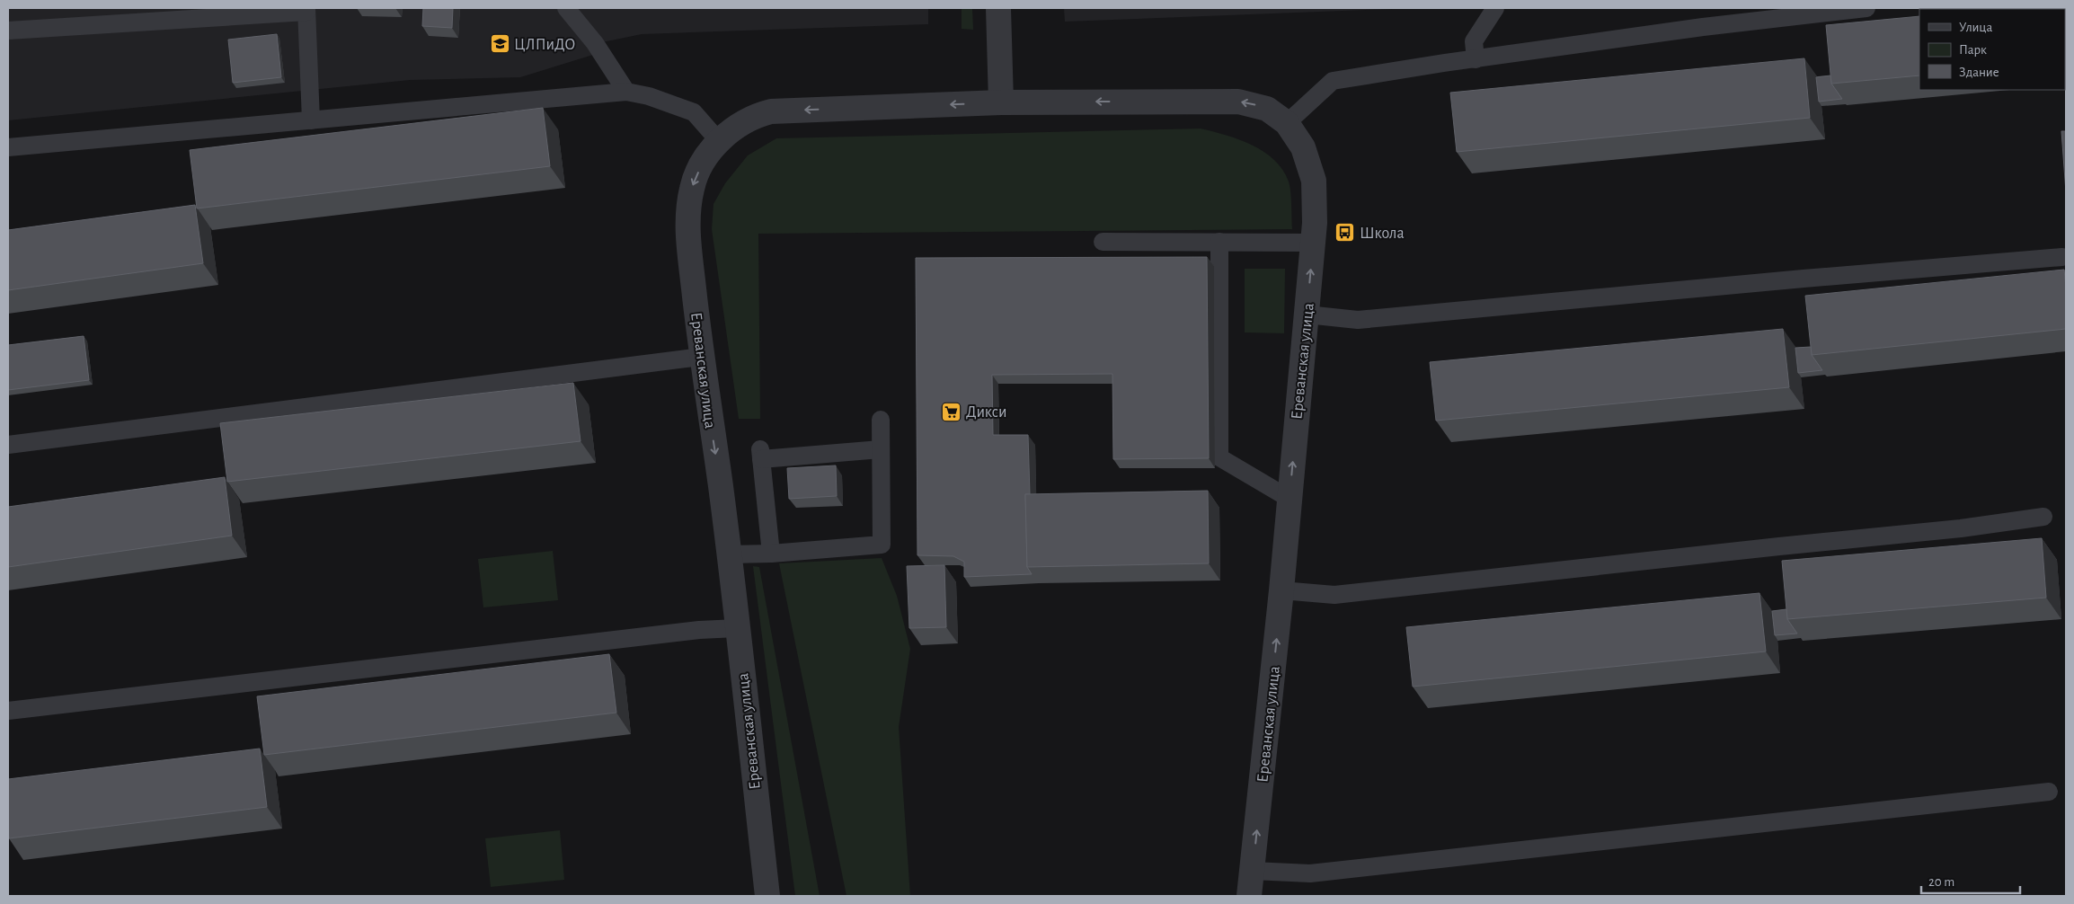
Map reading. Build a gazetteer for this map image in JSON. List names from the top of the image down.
{
  "streets": {
    "street": ["Ереванская улица"]
  },
  "places": {
    "school or university": ["ЦЛПиДО"],
    "bus stop": ["Школа"],
    "supermarket": ["Дикси"]
  },
  "legend": ["Улица", "Парк", "Здание"],
  "scale_bar": "20 m"
}
